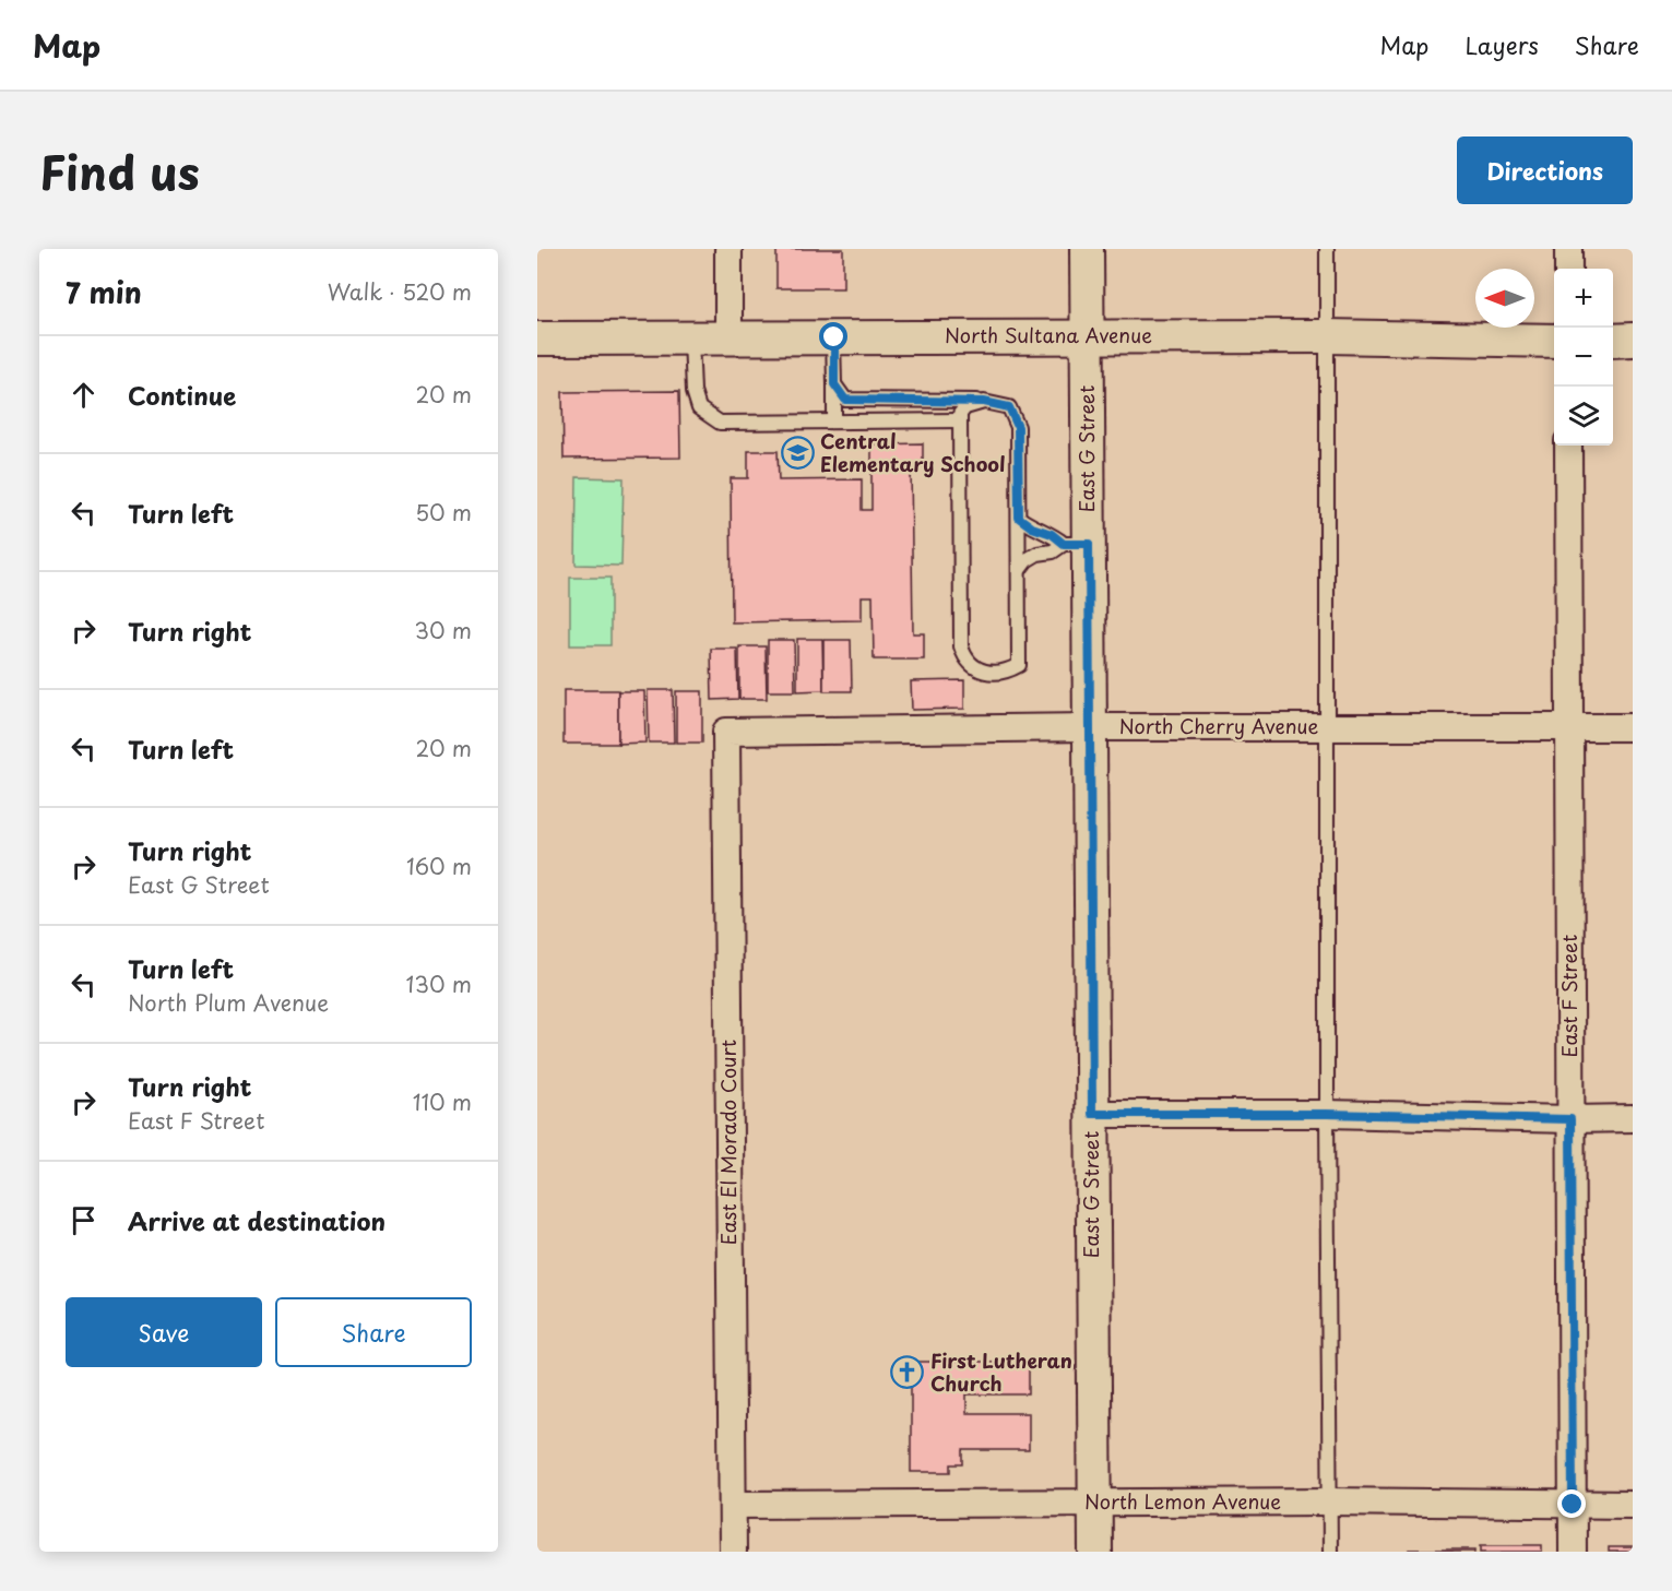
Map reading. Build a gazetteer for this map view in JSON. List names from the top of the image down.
{
  "streets": {
    "street": [
      "North Sultana Avenue",
      "East G Street",
      "North Cherry Avenue",
      "East F Street",
      "East El Morado Court",
      "North Lemon Avenue"
    ]
  },
  "crossings": [
    ["North Sultana Avenue", "East G Street"],
    ["East G Street", "North Cherry Avenue"],
    ["East G Street", "North Lemon Avenue"],
    ["North Cherry Avenue", "East F Street"],
    ["North Cherry Avenue", "East El Morado Court"],
    ["East F Street", "North Lemon Avenue"],
    ["East El Morado Court", "North Lemon Avenue"]
  ],
  "places": {
    "school or university": ["Central Elementary School"],
    "church": ["First Lutheran Church"]
  },
  "north": "left",
  "page": {
    "header": "Map",
    "nav": ["Map", "Layers", "Share"],
    "title": "Find us",
    "buttons": [
      "Directions",
      ["Save", "Share"]
    ],
    "heading": ["7 min", "Walk · 520 m"],
    "map_buttons": ["+", "−"],
    "list": [
      ["Continue", "20 m"],
      ["Turn left", "50 m"],
      ["Turn right", "30 m"],
      ["Turn left", "20 m"],
      ["Turn right", "East G Street", "160 m"],
      ["Turn left", "North Plum Avenue", "130 m"],
      ["Turn right", "East F Street", "110 m"],
      "Arrive at destination"
    ]
  }
}
